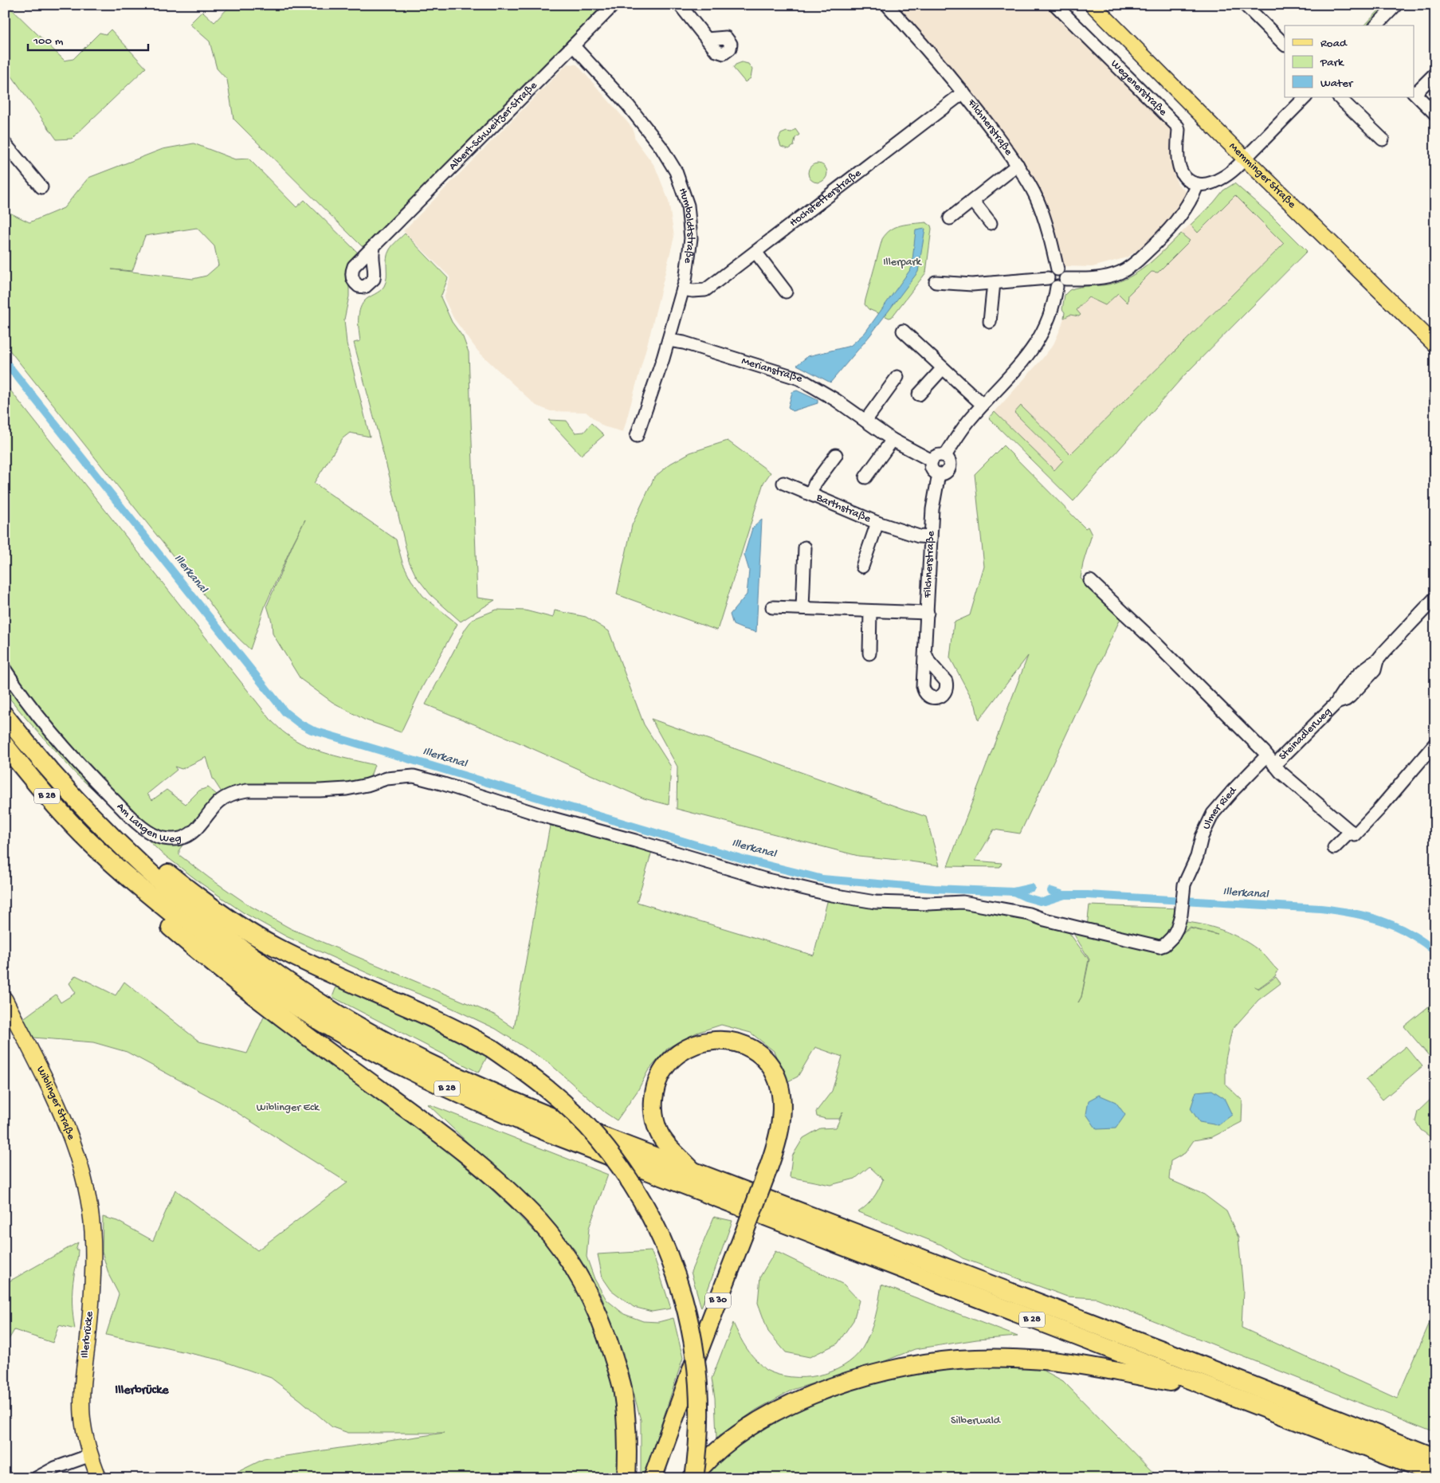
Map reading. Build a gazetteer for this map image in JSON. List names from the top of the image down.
{
  "streets": {
    "highway": ["B 28", "B 30"],
    "main road": ["Memminger Straße", "Wiblinger Straße", "Illerbrücke"],
    "street": [
      "Wegenerstraße",
      "Albert-Schweitzer-Straße",
      "Filchnerstraße",
      "Hochstetterstraße",
      "Humboldtstraße",
      "Merianstraße",
      "Barthstraße",
      "Steinadlerweg",
      "Ulmer Ried",
      "Am Langen Weg"
    ]
  },
  "crossings": [
    ["Albert-Schweitzer-Straße", "Humboldtstraße"],
    ["Filchnerstraße", "Hochstetterstraße"],
    ["Filchnerstraße", "Merianstraße"],
    ["Filchnerstraße", "Barthstraße"],
    ["Hochstetterstraße", "Humboldtstraße"],
    ["Humboldtstraße", "Merianstraße"],
    ["B 28", "B 30"],
    ["Ulmer Ried", "Am Langen Weg"],
    ["Wiblinger Straße", "Illerbrücke"]
  ],
  "districts": ["Illerbrücke"],
  "water": ["Illerkanal"],
  "parks": ["Illerpark", "Wiblinger Eck", "Silberwald"],
  "legend": ["Road", "Park", "Water"],
  "scale_bar": "100 m"
}
